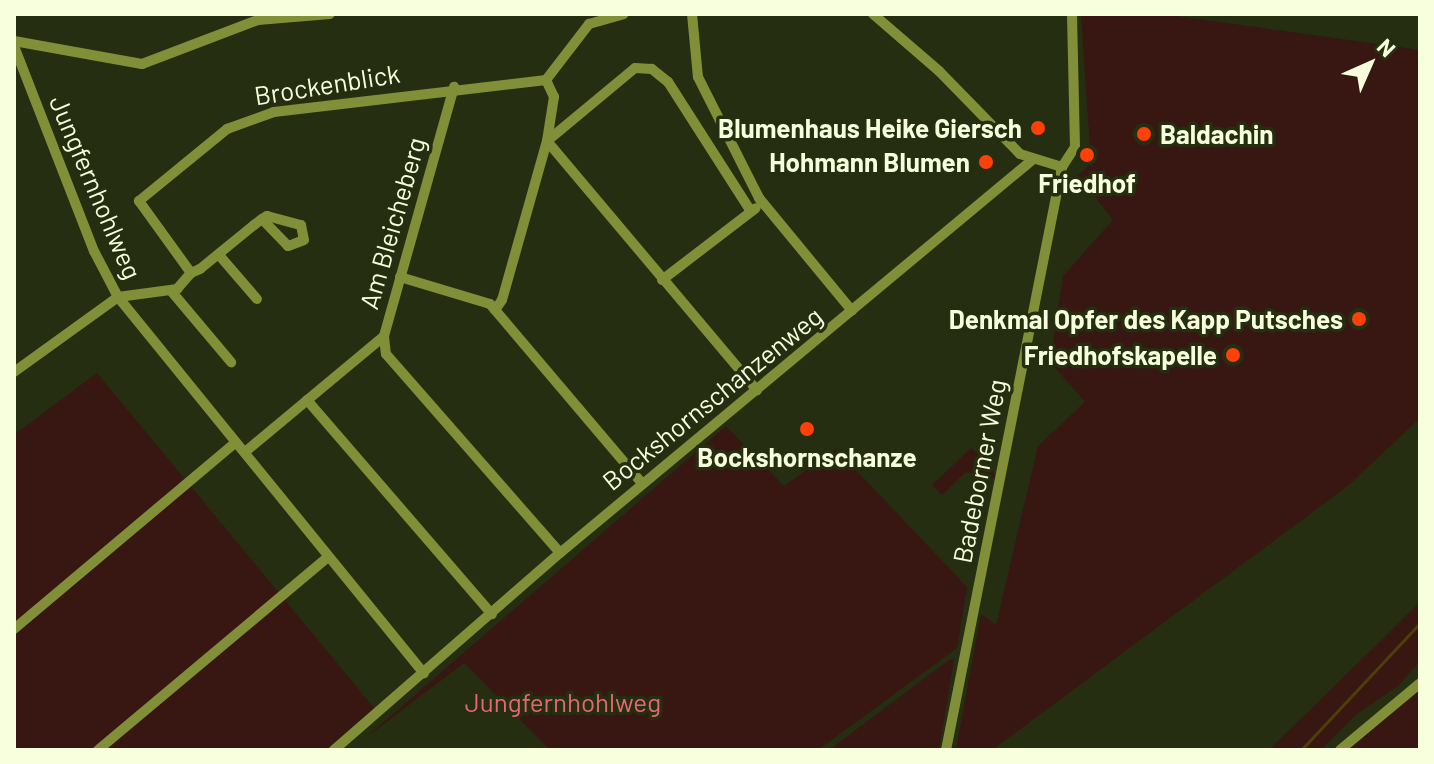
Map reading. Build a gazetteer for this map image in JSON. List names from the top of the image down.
{
  "streets": {
    "street": [
      "Brockenblick",
      "Jungfernhohlweg",
      "Am Bleicheberg",
      "Bockshornschanzenweg",
      "Badeborner Weg"
    ]
  },
  "crossings": [
    ["Brockenblick", "Am Bleicheberg"],
    ["Jungfernhohlweg", "Am Bleicheberg"],
    ["Jungfernhohlweg", "Bockshornschanzenweg"]
  ],
  "parks": ["Jungfernhohlweg"],
  "places": [
    "Blumenhaus Heike Giersch",
    "Baldachin",
    "Friedhof",
    "Hohmann Blumen",
    "Denkmal Opfer des Kapp Putsches",
    "Friedhofskapelle",
    "Bockshornschanze"
  ],
  "north": "top right"
}
